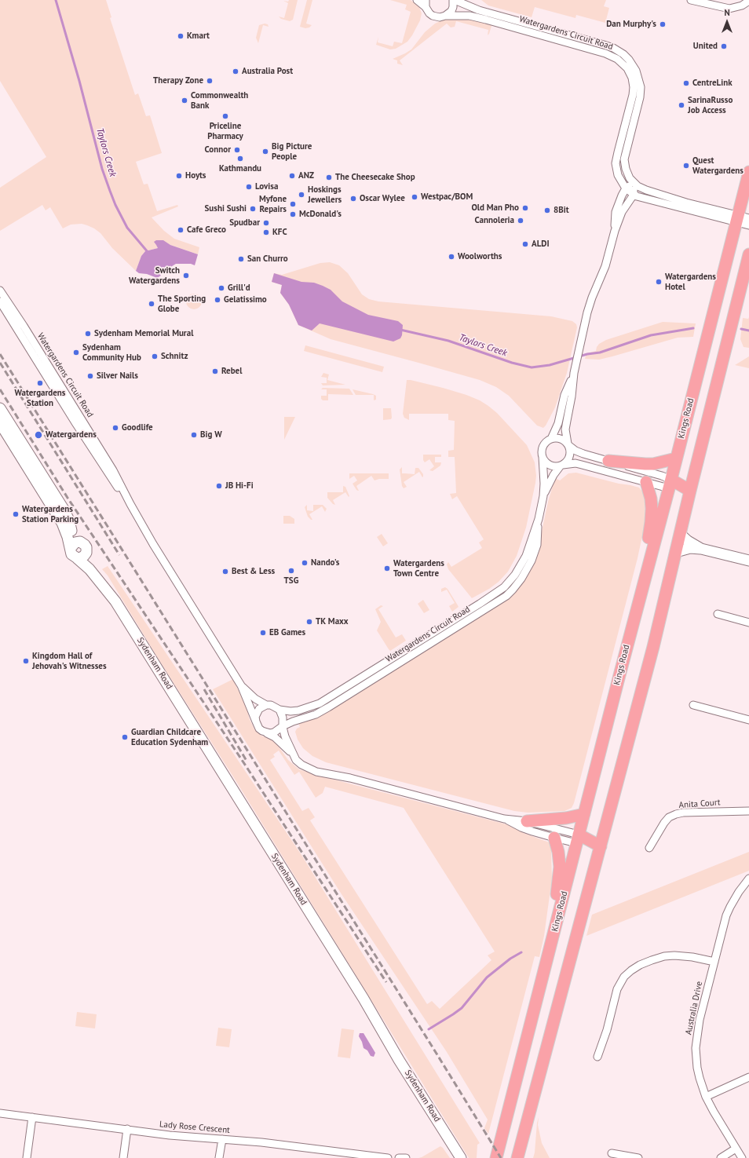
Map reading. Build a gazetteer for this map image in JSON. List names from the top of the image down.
{
  "streets": {
    "main road": ["Kings Road"],
    "street": [
      "Watergardens Circuit Road",
      "Sydenham Road",
      "Anita Court",
      "Australia Drive",
      "Lady Rose Crescent"
    ]
  },
  "water": ["Taylors Creek"],
  "places": [
    "Dan Murphy's",
    "Kmart",
    "United",
    "Australia Post",
    "Therapy Zone",
    "CentreLink",
    "Commonwealth Bank",
    "SarinaRusso Job Access",
    "Priceline Pharmacy",
    "Connor",
    "Big Picture People",
    "Kathmandu",
    "Quest Watergardens",
    "Hoyts",
    "ANZ",
    "The Cheesecake Shop",
    "Lovisa",
    "Hoskings Jewellers",
    "Westpac/BOM",
    "Oscar Wylee",
    "Myfone Repairs",
    "Old Man Pho",
    "Sushi Sushi",
    "8Bit",
    "McDonald's",
    "Cannoleria",
    "Spudbar",
    "Cafe Greco",
    "KFC",
    "ALDI",
    "Woolworths",
    "San Churro",
    "Switch Watergardens",
    "Watergardens Hotel",
    "Grill'd",
    "Gelatissimo",
    "The Sporting Globe",
    "Sydenham Memorial Mural",
    "Sydenham Community Hub",
    "Schnitz",
    "Rebel",
    "Silver Nails",
    "Watergardens Station",
    "Goodlife",
    "Watergardens",
    "Big W",
    "JB Hi-Fi",
    "Watergardens Station Parking",
    "Nando's",
    "Watergardens Town Centre",
    "TSG",
    "Best & Less",
    "TK Maxx",
    "EB Games",
    "Kingdom Hall of Jehovah's Witnesses",
    "Guardian Childcare Education Sydenham"
  ],
  "north": "top"
}
